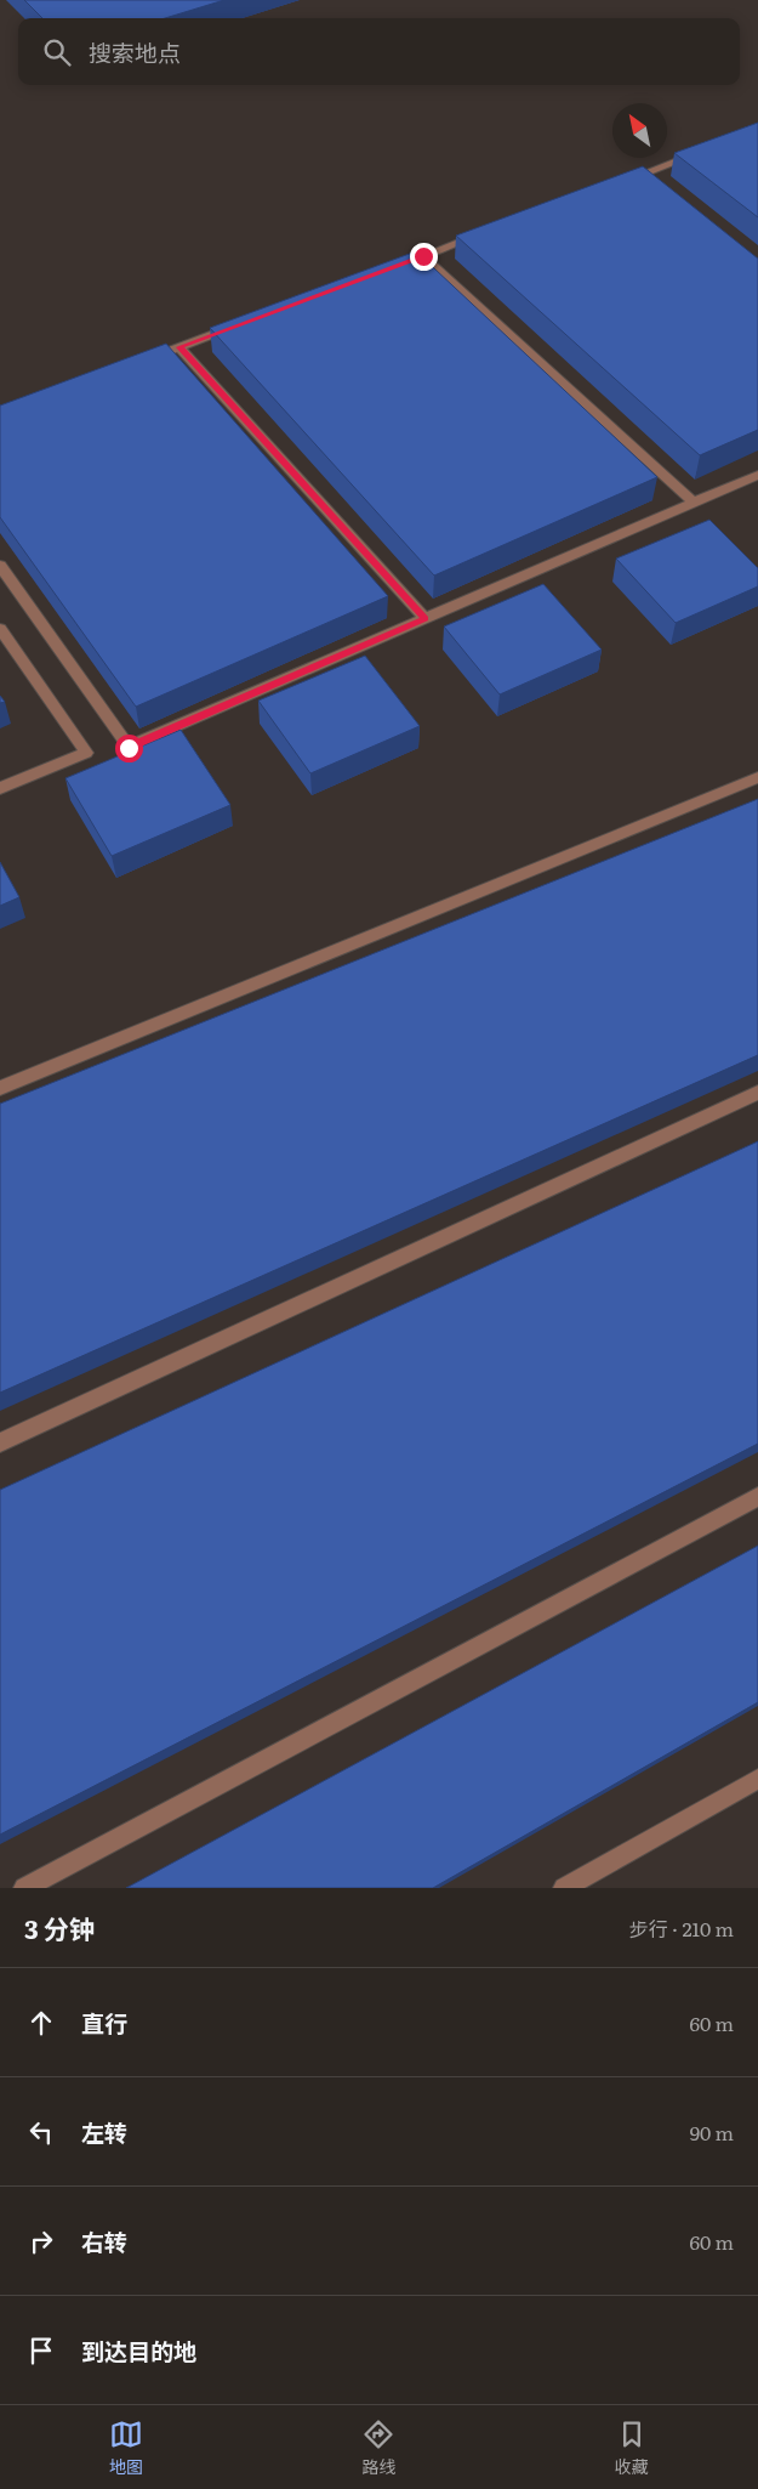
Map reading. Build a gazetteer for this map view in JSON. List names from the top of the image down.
{
  "north": "top left",
  "page": {
    "search": "搜索地点",
    "heading": ["3 分钟", "步行 · 210 m"],
    "list": [
      ["直行", "60 m"],
      ["左转", "90 m"],
      ["右转", "60 m"],
      "到达目的地"
    ],
    "nav": ["地图", "路线", "收藏"]
  }
}
